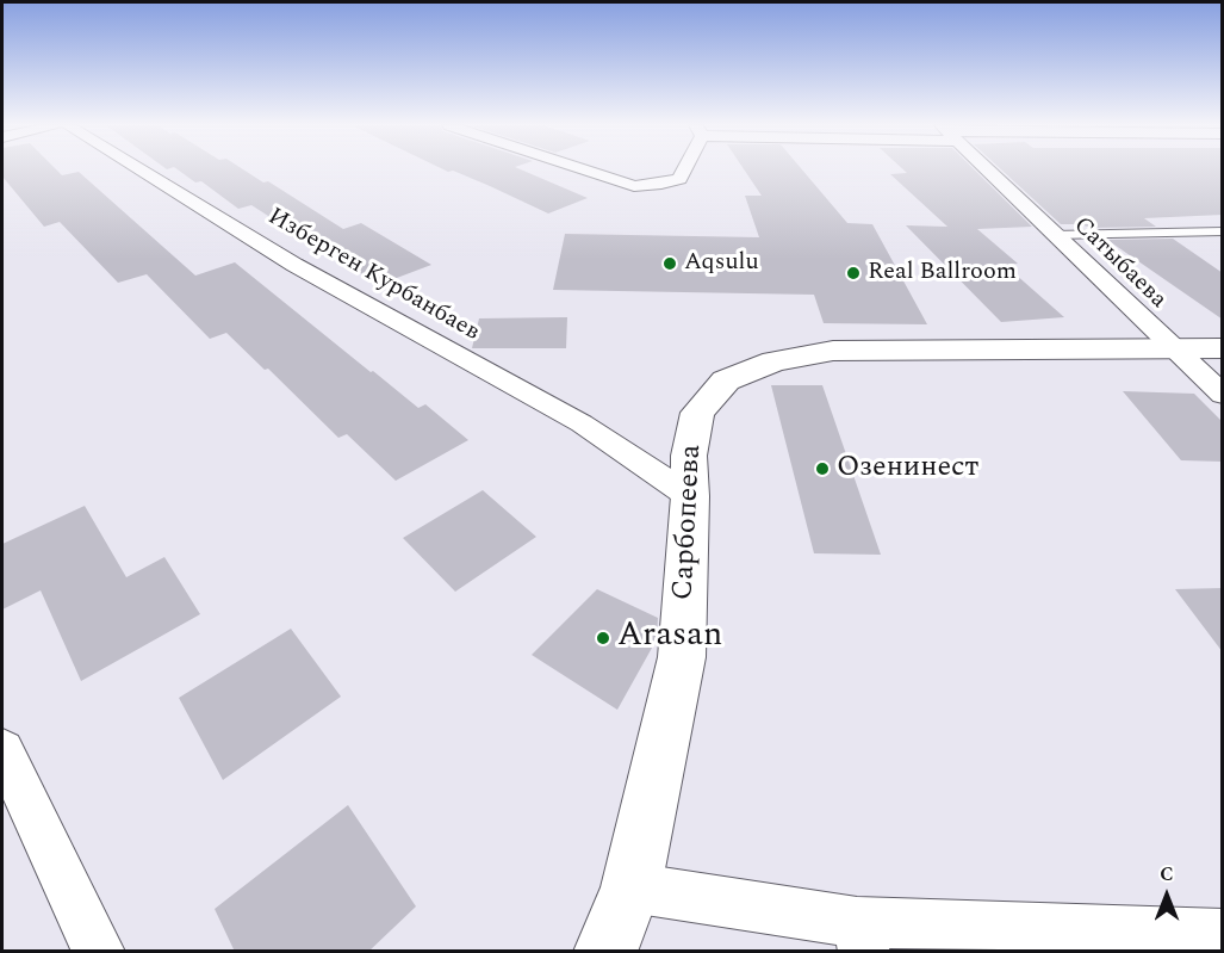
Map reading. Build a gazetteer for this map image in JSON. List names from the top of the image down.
{
  "streets": {
    "street": ["Сатыбаева", "Изберген Курбанбаев", "Сарбопеева"]
  },
  "crossings": [
    ["Сатыбаева", "Сарбопеева"],
    ["Изберген Курбанбаев", "Сарбопеева"]
  ],
  "places": [
    "Aqsulu",
    "Real Ballroom",
    "Озенинест",
    "Arasan"
  ],
  "north": "top"
}
